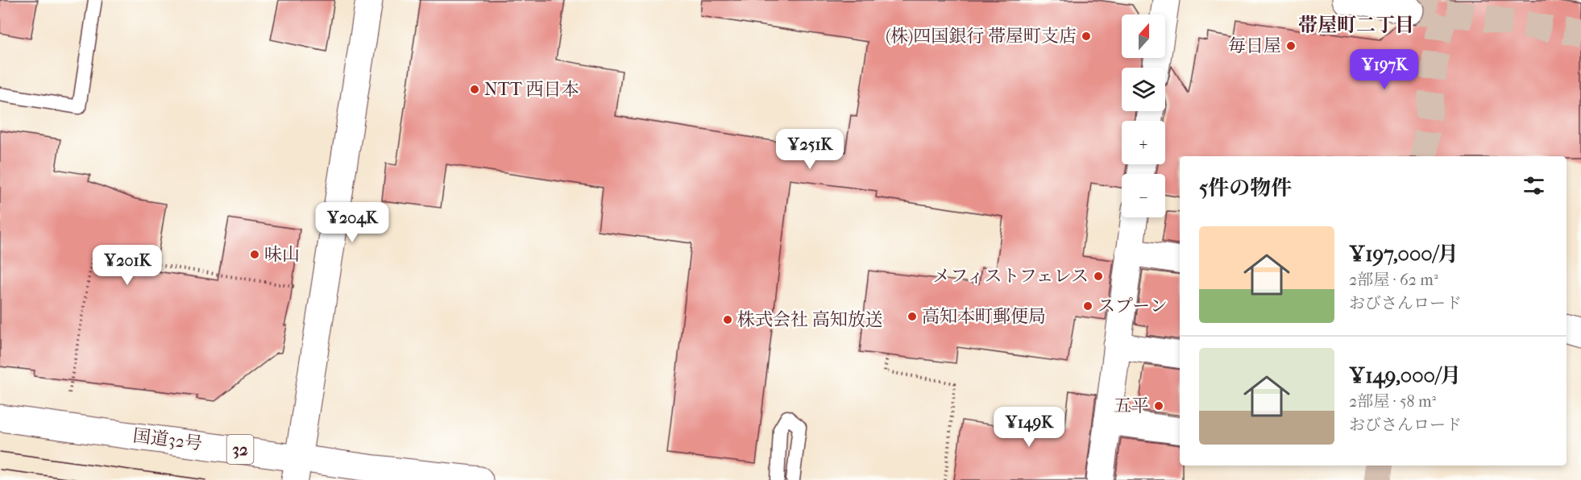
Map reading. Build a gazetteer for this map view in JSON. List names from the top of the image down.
{
  "streets": {
    "main road": ["国道32号", "32"]
  },
  "districts": ["帯屋町二丁目"],
  "places": [
    "(株)四国銀行 帯屋町支店",
    "毎日屋",
    "NTT 西日本",
    "味山",
    "メフィストフェレス",
    "スプーン",
    "高知本町郵便局",
    "株式会社 高知放送",
    "五平"
  ],
  "north": "top",
  "page": {
    "map_buttons": ["+", "−"],
    "price": [
      "¥197K",
      "¥251K",
      "¥204K",
      "¥201K",
      "¥149K"
    ],
    "heading": "5件の物件",
    "list": [
      {
        "name": "¥197,000/月",
        "note": "2部屋 · 62 m² · おびさんロード"
      },
      {
        "name": "¥149,000/月",
        "note": "2部屋 · 58 m² · おびさんロード"
      }
    ]
  }
}
